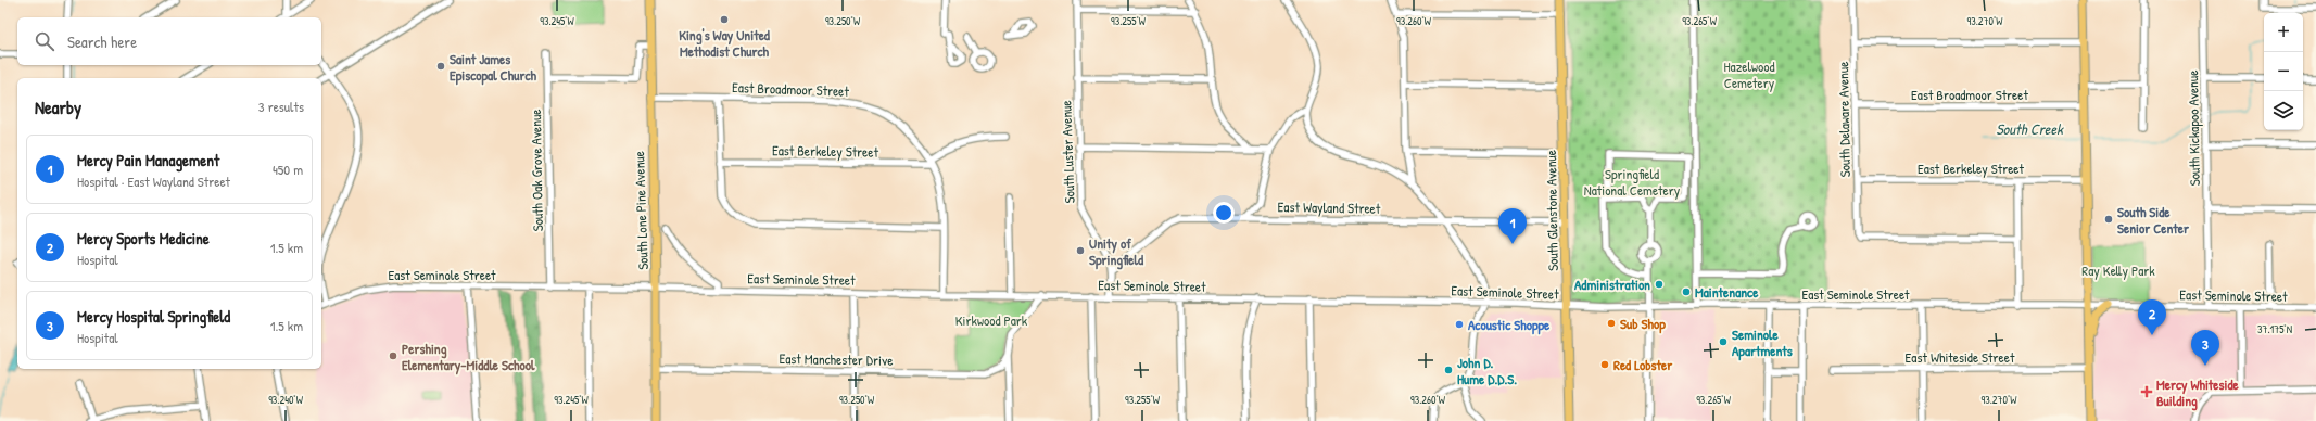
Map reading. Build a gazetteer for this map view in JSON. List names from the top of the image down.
{
  "streets": {
    "main road": ["South Lone Pine Avenue", "South Glenstone Avenue"],
    "street": [
      "East Broadmoor Street",
      "South Delaware Avenue",
      "South Kickapoo Avenue",
      "East Berkeley Street",
      "South Luster Avenue",
      "South Oak Grove Avenue",
      "East Wayland Street",
      "East Seminole Street",
      "East Whiteside Street",
      "East Manchester Drive"
    ]
  },
  "crossings": [
    ["East Broadmoor Street", "South Delaware Avenue"],
    ["East Broadmoor Street", "East Berkeley Street"],
    ["East Broadmoor Street", "South Lone Pine Avenue"],
    ["East Broadmoor Street", "East Seminole Street"],
    ["South Delaware Avenue", "East Berkeley Street"],
    ["South Kickapoo Avenue", "East Seminole Street"],
    ["South Luster Avenue", "East Wayland Street"],
    ["South Luster Avenue", "East Seminole Street"],
    ["South Oak Grove Avenue", "East Seminole Street"],
    ["East Wayland Street", "South Glenstone Avenue"],
    ["South Lone Pine Avenue", "East Seminole Street"],
    ["South Lone Pine Avenue", "East Manchester Drive"],
    ["South Glenstone Avenue", "East Seminole Street"]
  ],
  "water": ["South Creek"],
  "parks": [
    "Hazelwood Cemetery",
    "Springfield National Cemetery",
    "Ray Kelly Park",
    "Kirkwood Park"
  ],
  "places": {
    "other": [
      "King's Way United Methodist Church",
      "Saint James Episcopal Church",
      "South Side Senior Center",
      "Unity of Springfield",
      "Administration",
      "Maintenance",
      "Sub Shop",
      "Acoustic Shoppe",
      "Seminole Apartments",
      "Pershing Elementary-Middle School",
      "Red Lobster",
      "John D. Hume D.D.S."
    ],
    "health": ["Mercy Whiteside Building"]
  },
  "page": {
    "map_buttons": ["+", "−"],
    "search": "Search here",
    "heading": ["Nearby", "3 results"],
    "list": [
      {
        "mark": "1",
        "name": "Mercy Pain Management",
        "note": "Hospital · East Wayland Street",
        "value": "450 m"
      },
      {
        "mark": "2",
        "name": "Mercy Sports Medicine",
        "note": "Hospital",
        "value": "1.5 km"
      },
      {
        "mark": "3",
        "name": "Mercy Hospital Springfield",
        "note": "Hospital",
        "value": "1.5 km"
      }
    ],
    "pins": ["1", "2", "3"]
  },
  "coordinates": [
    "93.245°W",
    "93.250°W",
    "93.255°W",
    "93.260°W",
    "93.265°W",
    "93.270°W",
    "37.175°N",
    "93.240°W"
  ]
}
